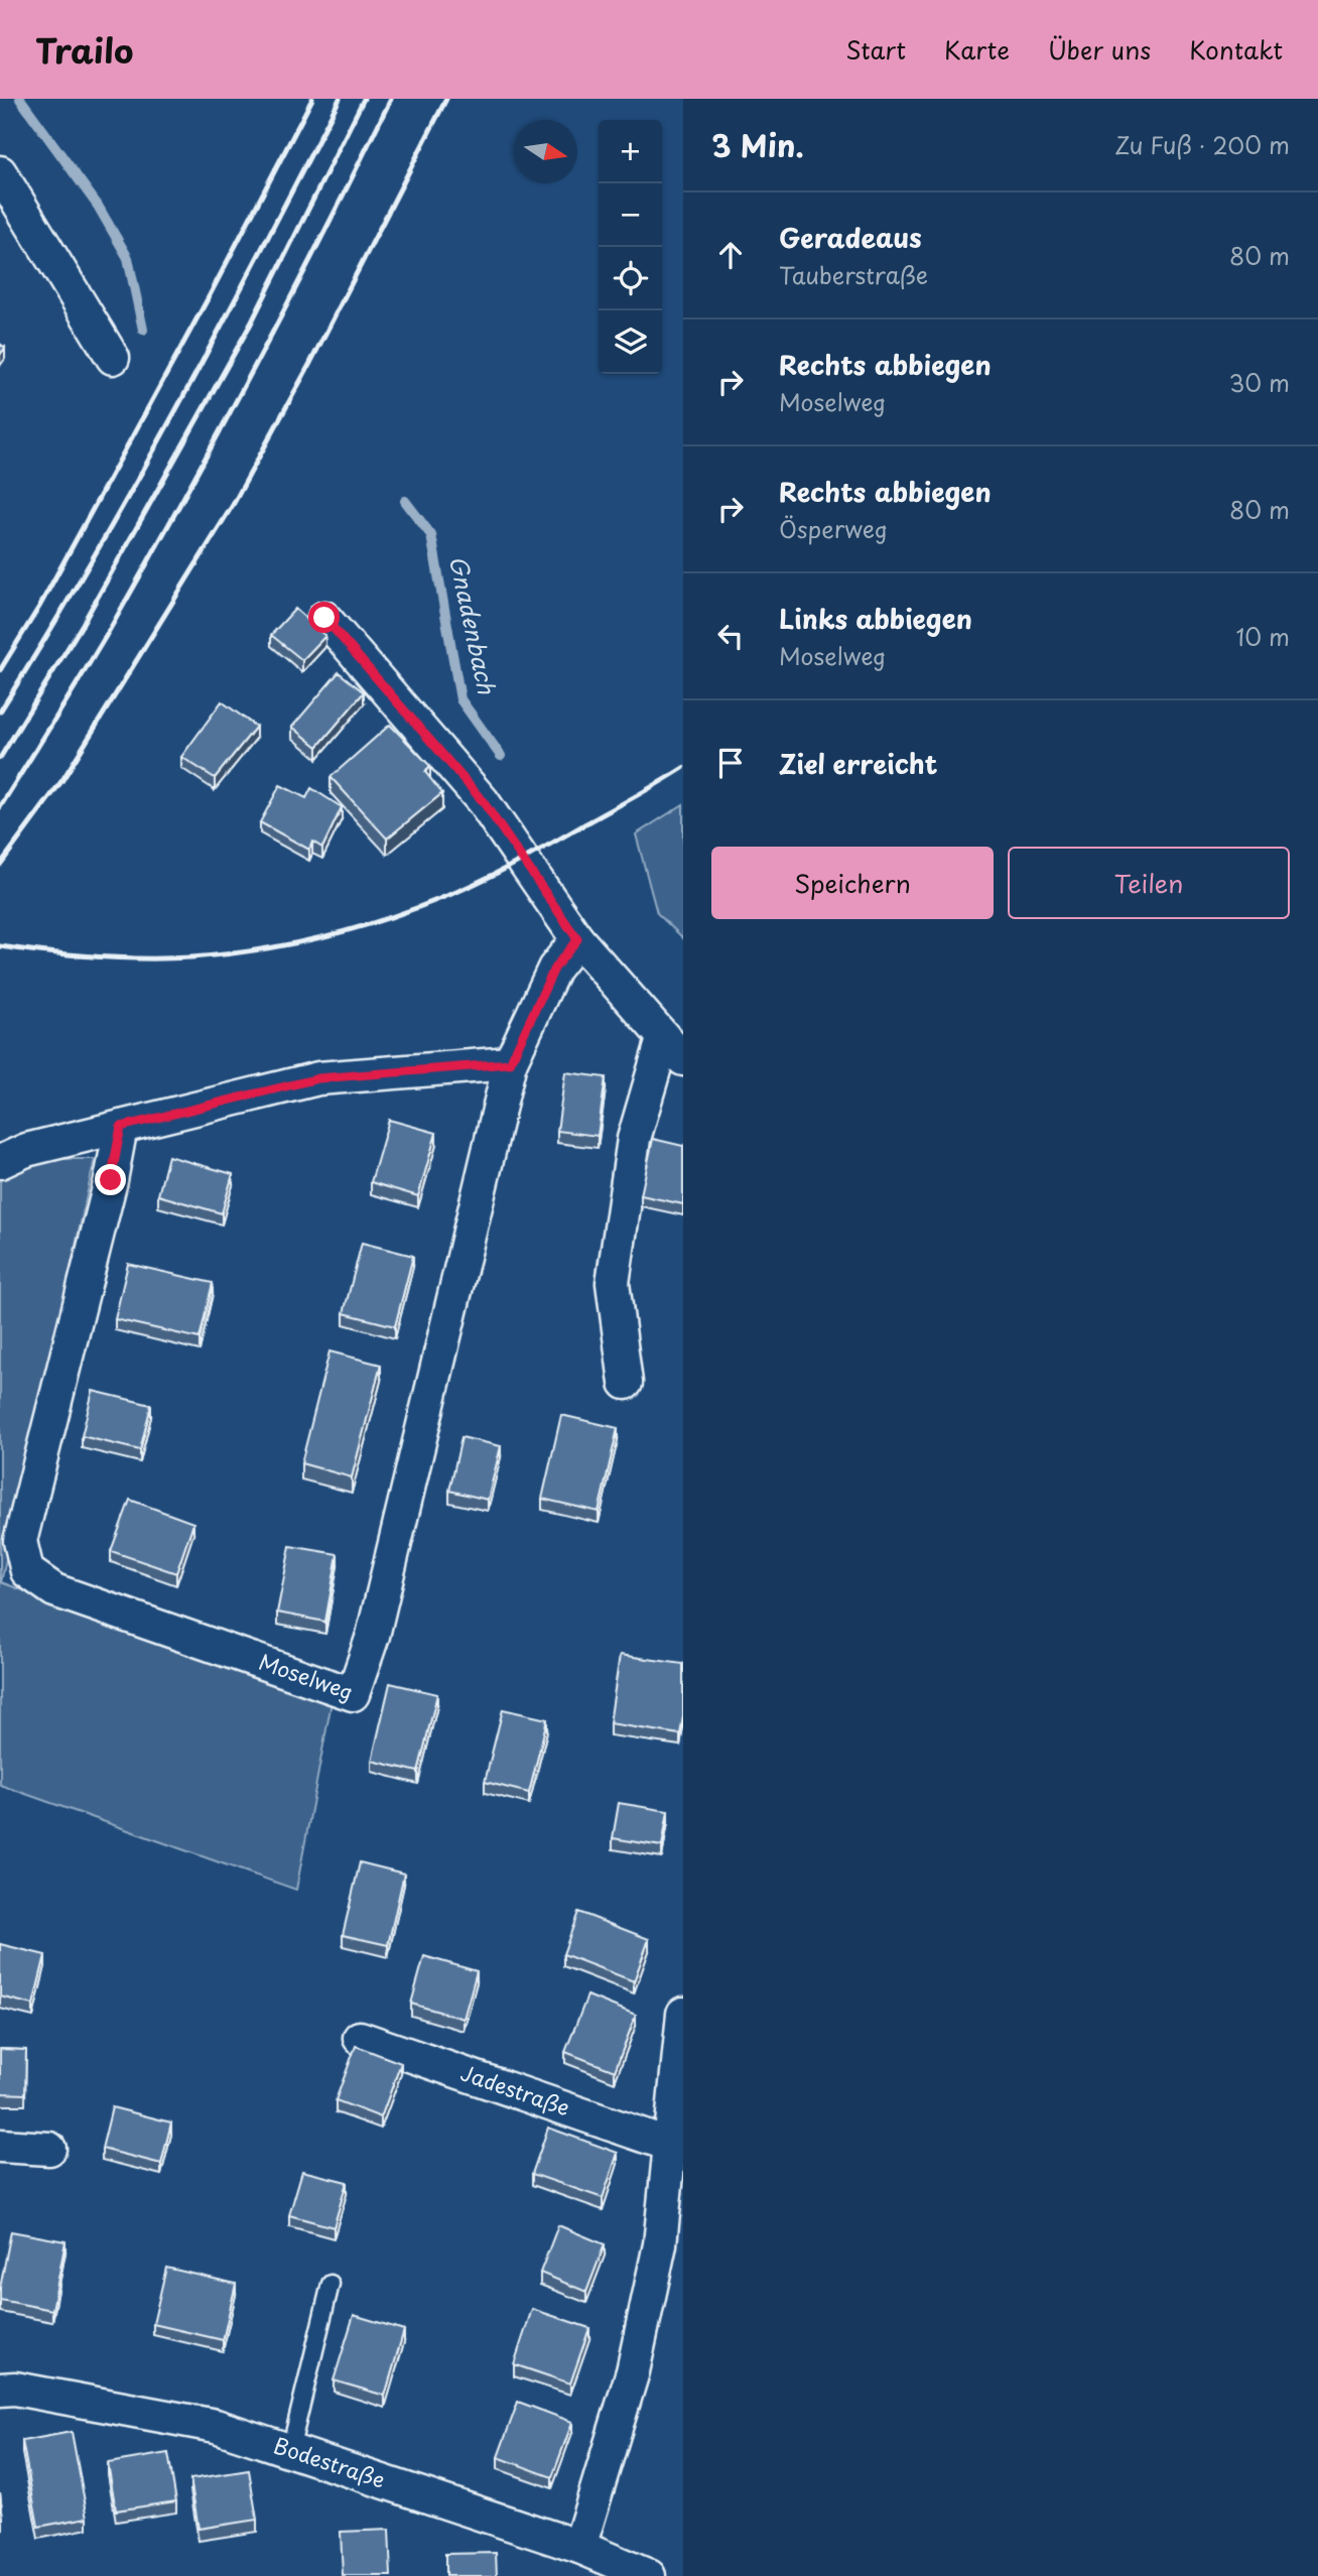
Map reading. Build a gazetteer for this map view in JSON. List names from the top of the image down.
{
  "streets": {
    "street": ["Moselweg", "Jadestraße", "Bodestraße"]
  },
  "water": ["Gnadenbach"],
  "north": "right",
  "page": {
    "header": "Trailo",
    "nav": [
      "Start",
      "Karte",
      "Über uns",
      "Kontakt"
    ],
    "heading": ["3 Min.", "Zu Fuß · 200 m"],
    "map_buttons": ["+", "−"],
    "list": [
      ["Geradeaus", "Tauberstraße", "80 m"],
      ["Rechts abbiegen", "Moselweg", "30 m"],
      ["Rechts abbiegen", "Ösperweg", "80 m"],
      ["Links abbiegen", "Moselweg", "10 m"],
      "Ziel erreicht"
    ],
    "buttons": ["Speichern", "Teilen"]
  }
}
